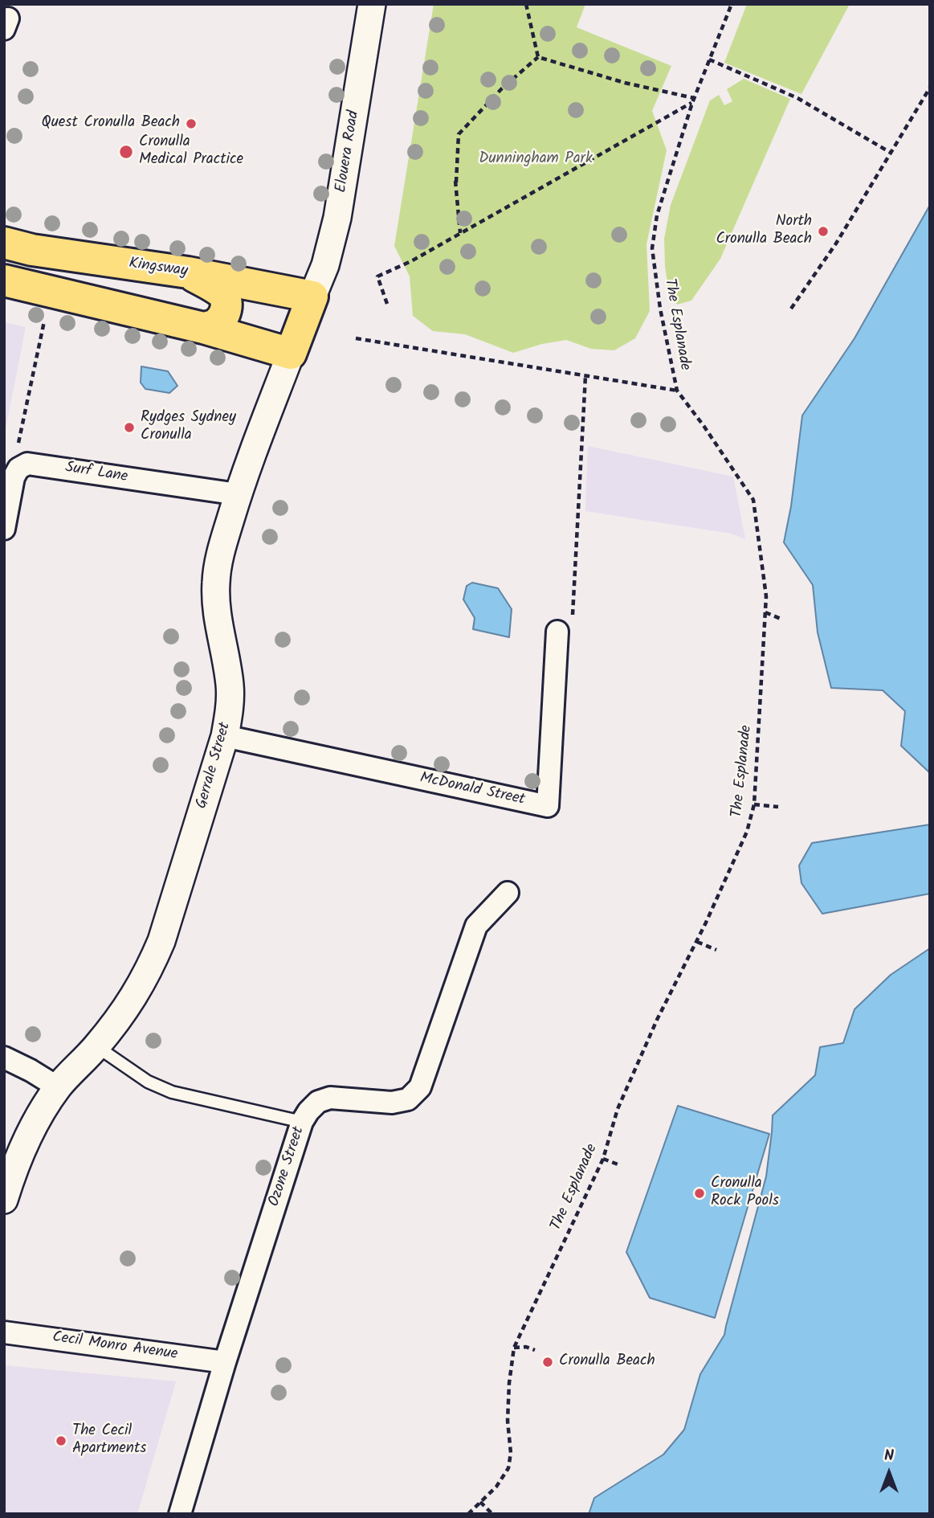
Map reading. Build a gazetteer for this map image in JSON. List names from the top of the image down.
{
  "streets": {
    "main road": ["Kingsway", "Gerrale Street"],
    "street": [
      "Elouera Road",
      "Surf Lane",
      "McDonald Street",
      "Ozone Street",
      "Cecil Monro Avenue"
    ],
    "path": ["The Esplanade"]
  },
  "crossings": [
    ["Elouera Road", "Kingsway"],
    ["Elouera Road", "Gerrale Street"],
    ["Kingsway", "Gerrale Street"],
    ["Surf Lane", "Gerrale Street"],
    ["Gerrale Street", "McDonald Street"],
    ["Ozone Street", "Cecil Monro Avenue"]
  ],
  "parks": ["Dunningham Park"],
  "places": [
    "Quest Cronulla Beach",
    "Cronulla Medical Practice",
    "North Cronulla Beach",
    "Rydges Sydney Cronulla",
    "Cronulla Rock Pools",
    "Cronulla Beach",
    "The Cecil Apartments"
  ],
  "north": "top"
}
